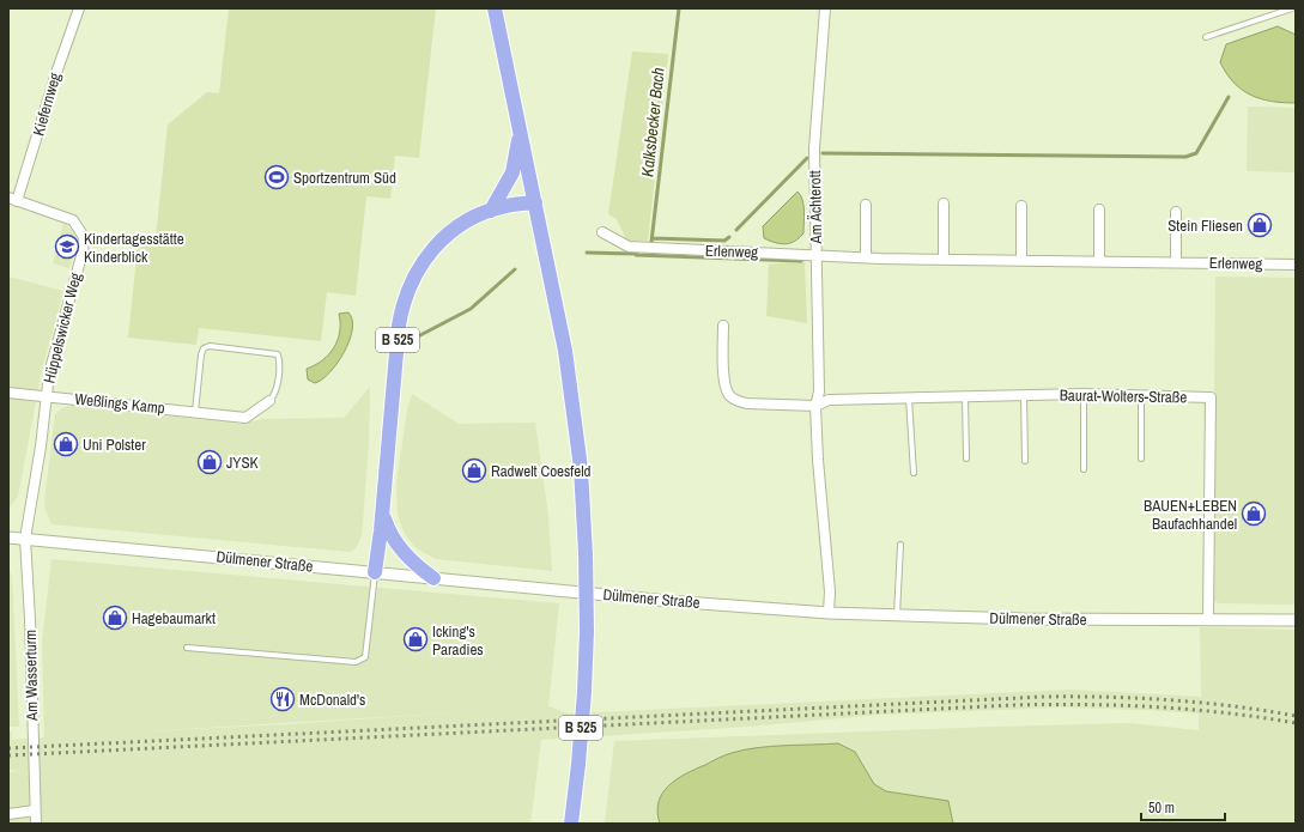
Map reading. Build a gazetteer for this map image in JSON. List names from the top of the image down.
{
  "streets": {
    "main road": ["B 525"],
    "street": [
      "Kiefernweg",
      "Am Ächterott",
      "Erlenweg",
      "Hüppelswicker Weg",
      "Baurat-Wolters-Straße",
      "Weßlings Kamp",
      "Dülmener Straße",
      "Am Wasserturm"
    ]
  },
  "crossings": [
    ["Kiefernweg", "Hüppelswicker Weg"],
    ["Am Ächterott", "Erlenweg"],
    ["Am Ächterott", "Baurat-Wolters-Straße"],
    ["Am Ächterott", "Dülmener Straße"],
    ["Hüppelswicker Weg", "Weßlings Kamp"],
    ["B 525", "Dülmener Straße"],
    ["Baurat-Wolters-Straße", "Dülmener Straße"],
    ["Dülmener Straße", "Am Wasserturm"]
  ],
  "water": ["Kalksbecker Bach"],
  "places": {
    "sports": ["Sportzentrum Süd"],
    "shop": [
      "Stein Fliesen",
      "Uni Polster",
      "JYSK",
      "Radwelt Coesfeld",
      "BAUEN+LEBEN Baufachhandel",
      "Hagebaumarkt",
      "Icking's Paradies"
    ],
    "school or university": ["Kindertagesstätte Kinderblick"],
    "restaurant": ["McDonald's"]
  },
  "scale_bar": "50 m"
}
